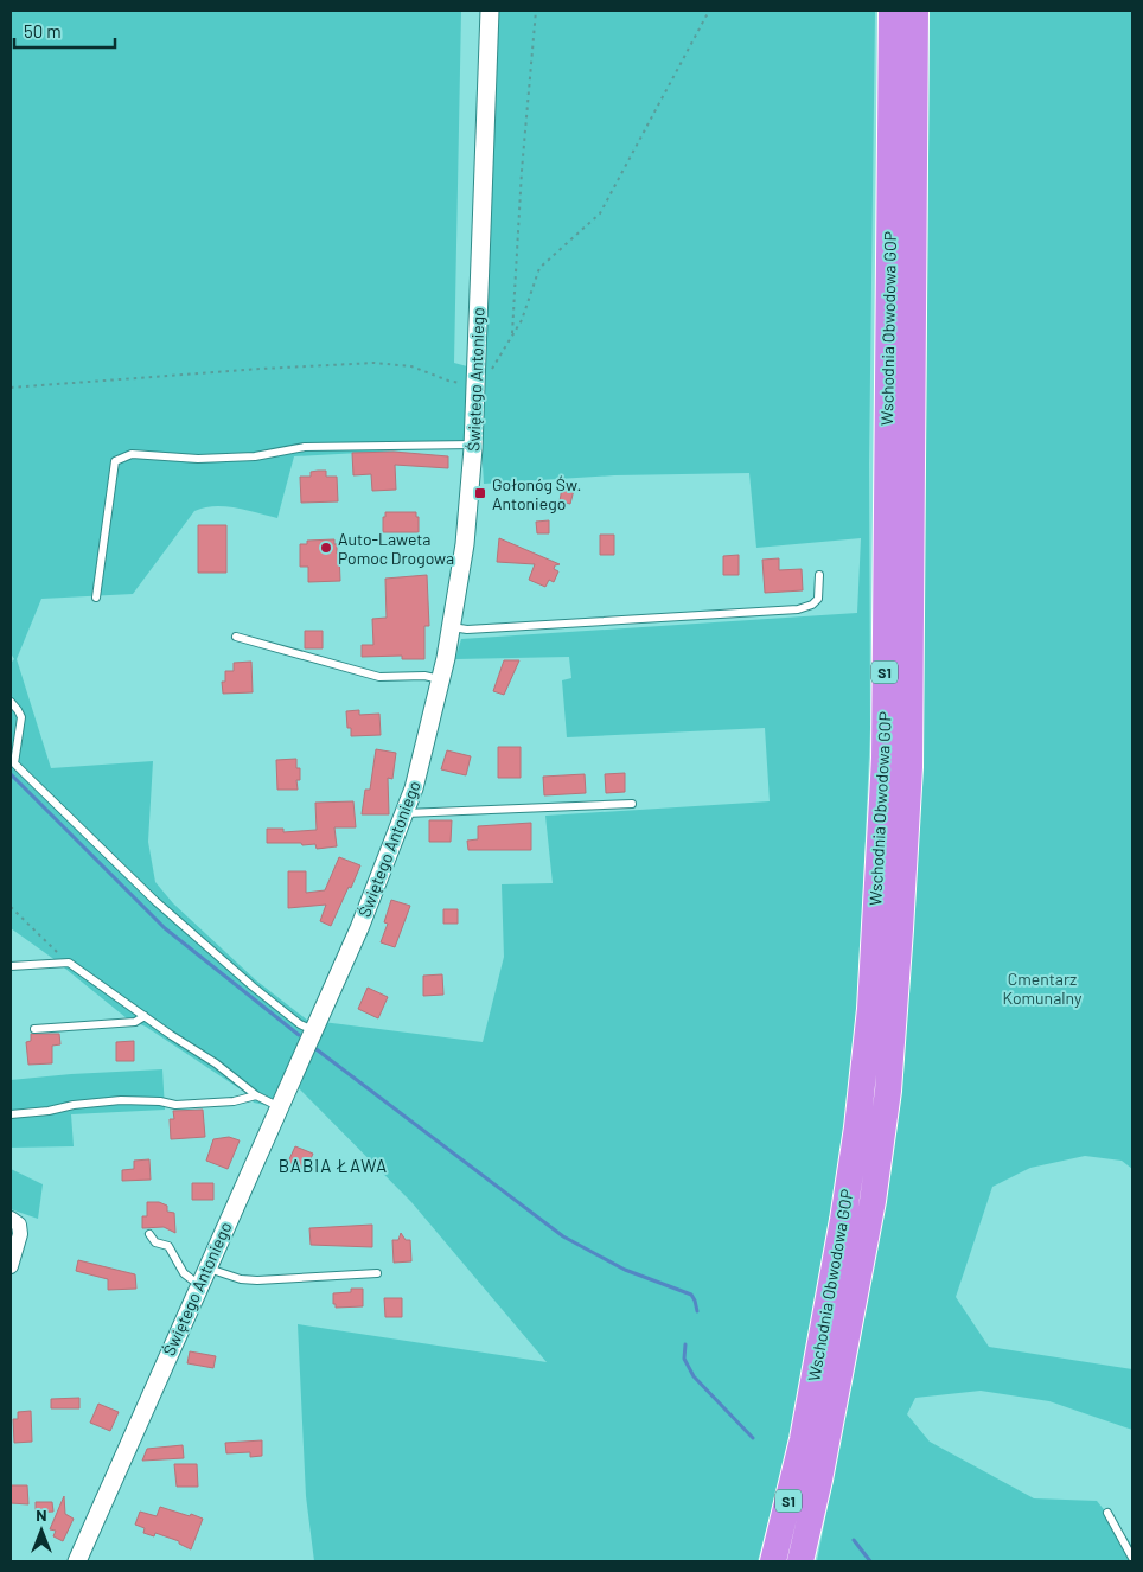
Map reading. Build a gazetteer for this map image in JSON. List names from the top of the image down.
{
  "streets": {
    "highway": ["Wschodnia Obwodowa GOP", "S1"],
    "street": ["Świętego Antoniego"]
  },
  "districts": ["BABIA ŁAWA"],
  "parks": ["Cmentarz Komunalny"],
  "places": {
    "transit": ["Gołonóg Św. Antoniego"],
    "other": ["Auto-Laweta Pomoc Drogowa"]
  },
  "scale_bar": "50 m",
  "north": "top"
}
